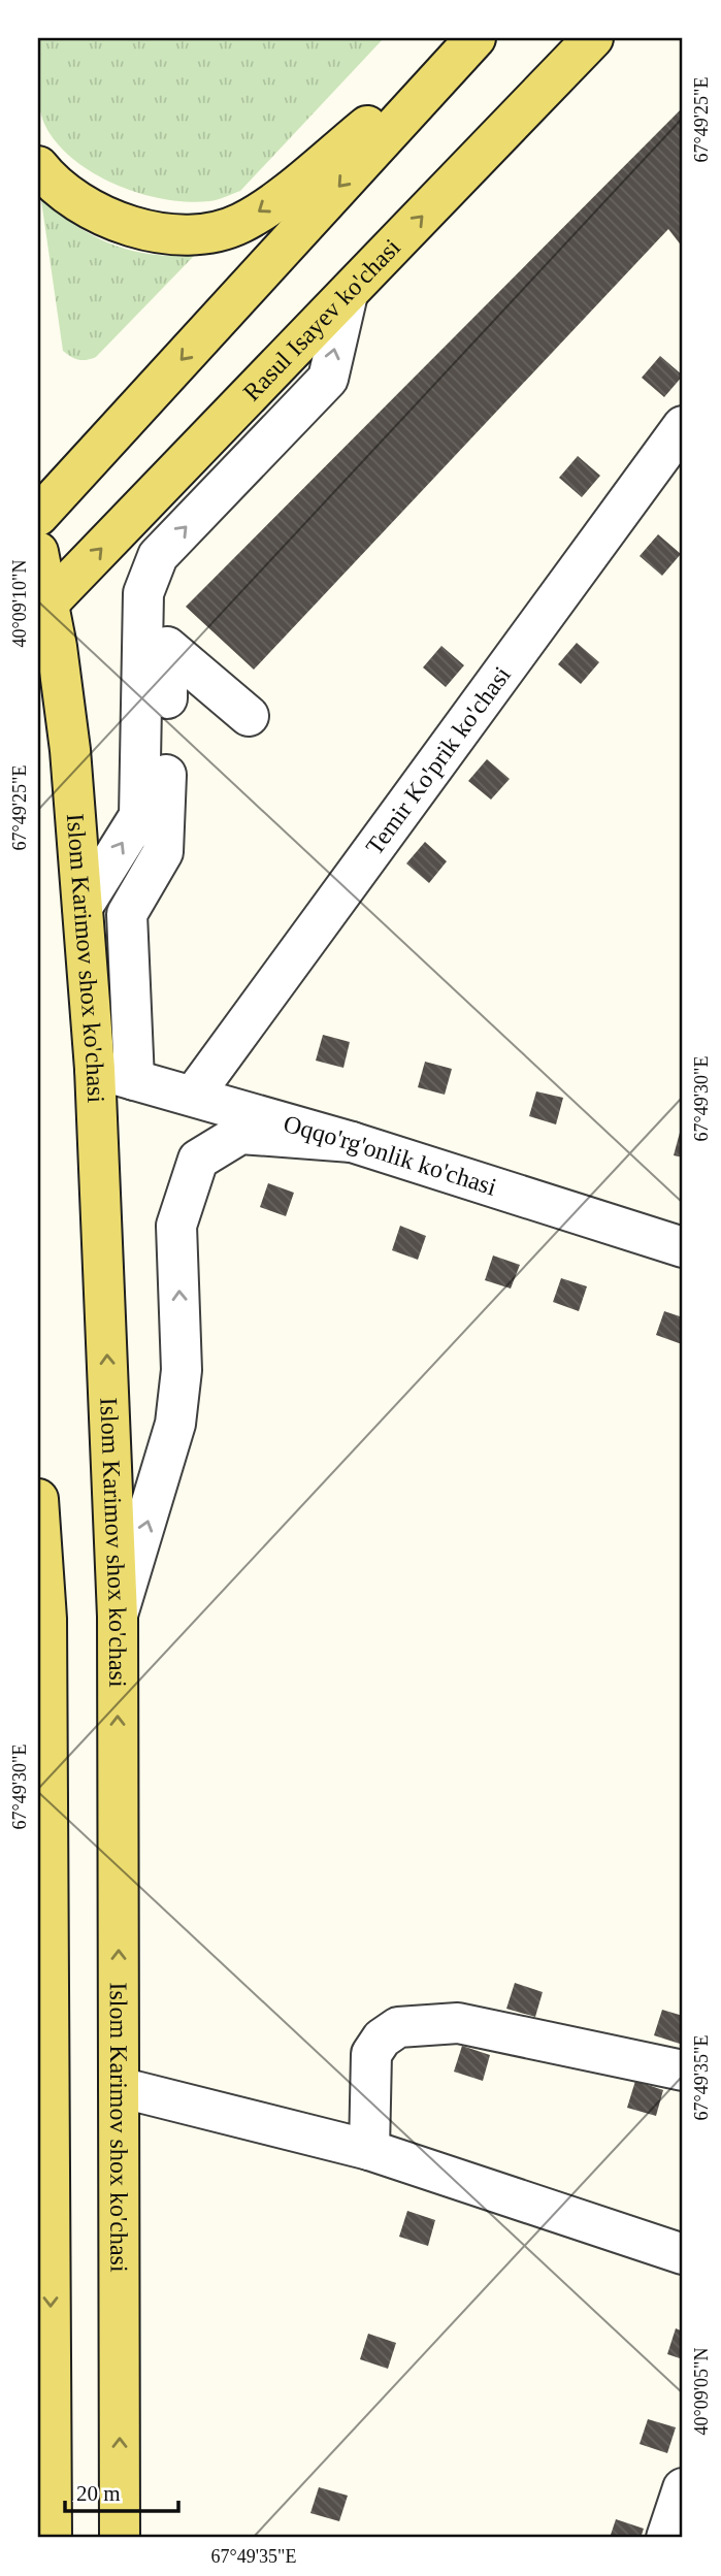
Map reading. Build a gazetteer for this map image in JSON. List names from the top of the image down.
{
  "streets": {
    "main road": ["Rasul Isayev ko'chasi", "Islom Karimov shox ko'chasi"],
    "street": ["Temir Ko'prik ko'chasi", "Oqqo'rg'onlik ko'chasi"]
  },
  "crossings": [
    ["Rasul Isayev ko'chasi", "Islom Karimov shox ko'chasi"],
    ["Temir Ko'prik ko'chasi", "Oqqo'rg'onlik ko'chasi"],
    ["Islom Karimov shox ko'chasi", "Oqqo'rg'onlik ko'chasi"]
  ],
  "scale_bar": "20 m",
  "coordinates": [
    "67°49'25\"E",
    "40°09'10\"N",
    "67°49'30\"E",
    "67°49'35\"E",
    "40°09'05\"N"
  ]
}
